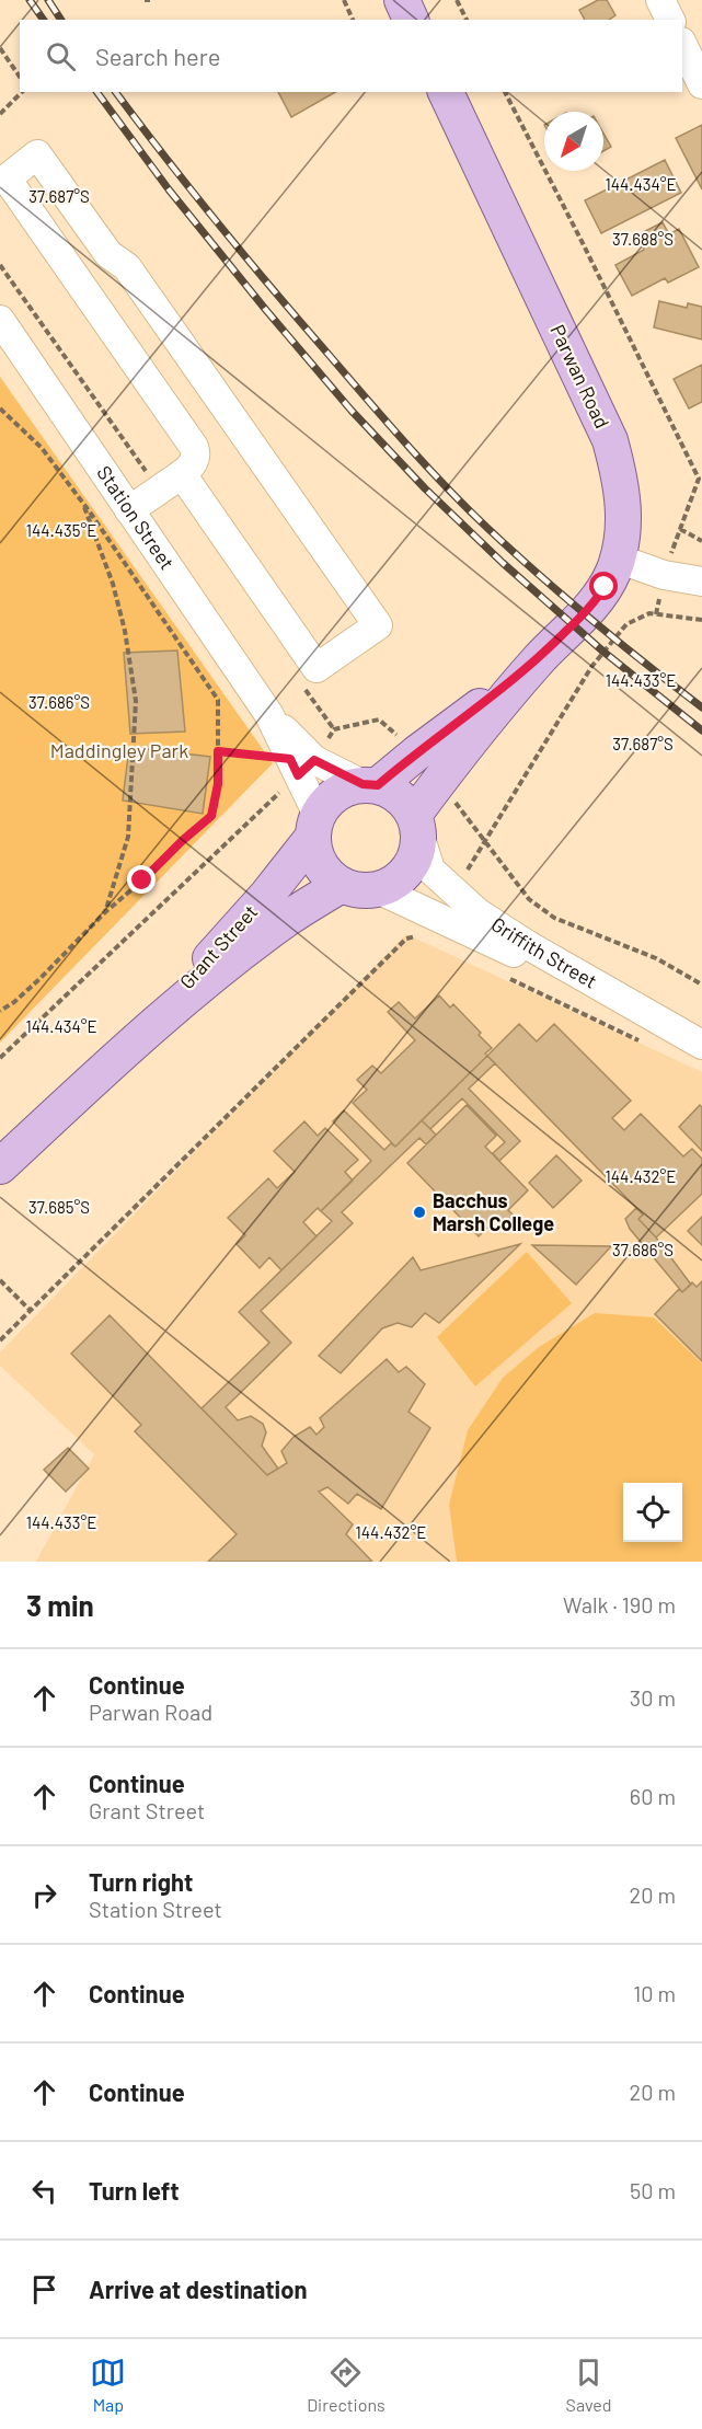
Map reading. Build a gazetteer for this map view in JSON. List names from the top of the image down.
{
  "streets": {
    "main road": ["Parwan Road", "Grant Street"],
    "street": ["Station Street", "Griffith Street"]
  },
  "crossings": [
    ["Station Street", "Grant Street"],
    ["Station Street", "Griffith Street"],
    ["Grant Street", "Griffith Street"]
  ],
  "parks": ["Maddingley Park"],
  "places": ["Bacchus Marsh College"],
  "north": "bottom left",
  "page": {
    "search": "Search here",
    "heading": ["3 min", "Walk · 190 m"],
    "list": [
      ["Continue", "Parwan Road", "30 m"],
      ["Continue", "Grant Street", "60 m"],
      ["Turn right", "Station Street", "20 m"],
      ["Continue", "10 m"],
      ["Continue", "20 m"],
      ["Turn left", "50 m"],
      "Arrive at destination"
    ],
    "nav": ["Map", "Directions", "Saved"]
  },
  "coordinates": [
    "144.434°E",
    "37.687°S",
    "37.688°S",
    "144.435°E",
    "144.433°E",
    "37.686°S",
    "144.432°E",
    "37.685°S"
  ]
}
